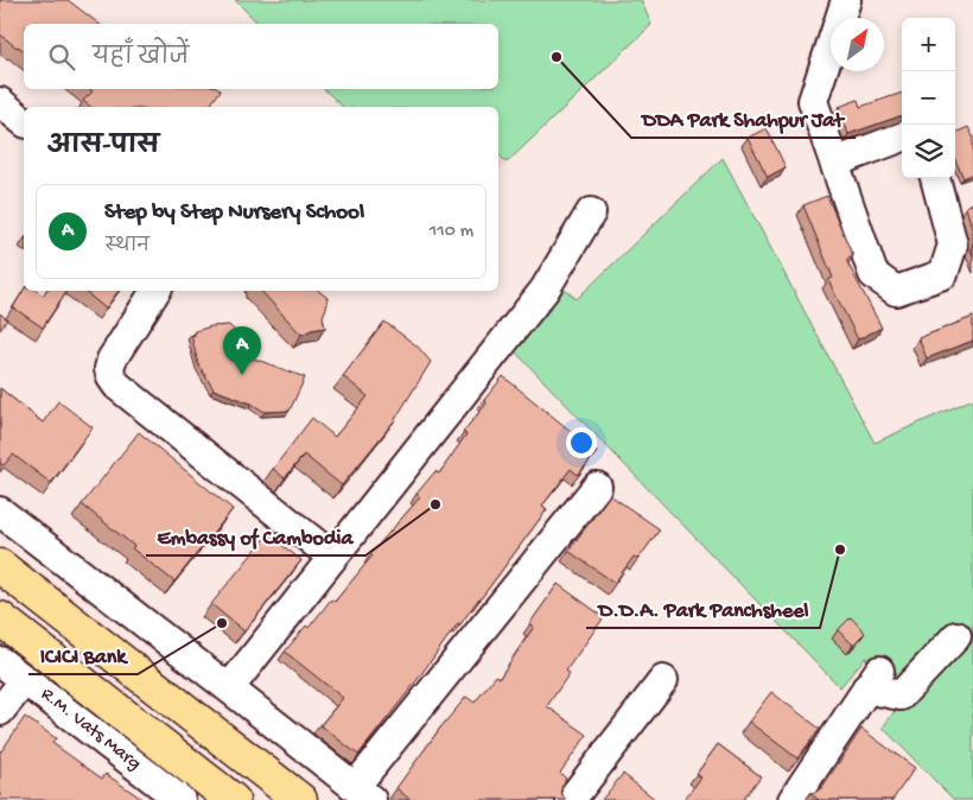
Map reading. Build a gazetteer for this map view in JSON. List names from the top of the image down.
{
  "streets": {
    "street": ["R.M. Vats Marg"]
  },
  "places": [
    "DDA Park Shahpur Jat",
    "Embassy of Cambodia",
    "D.D.A. Park Panchsheel",
    "ICICI Bank"
  ],
  "north": "top right",
  "page": {
    "map_buttons": ["+", "−"],
    "search": "यहाँ खोजें",
    "heading": "आस-पास",
    "list": [
      {
        "mark": "A",
        "name": "Step by Step Nursery School",
        "note": "स्थान",
        "value": "110 m"
      }
    ],
    "pins": "A"
  }
}
